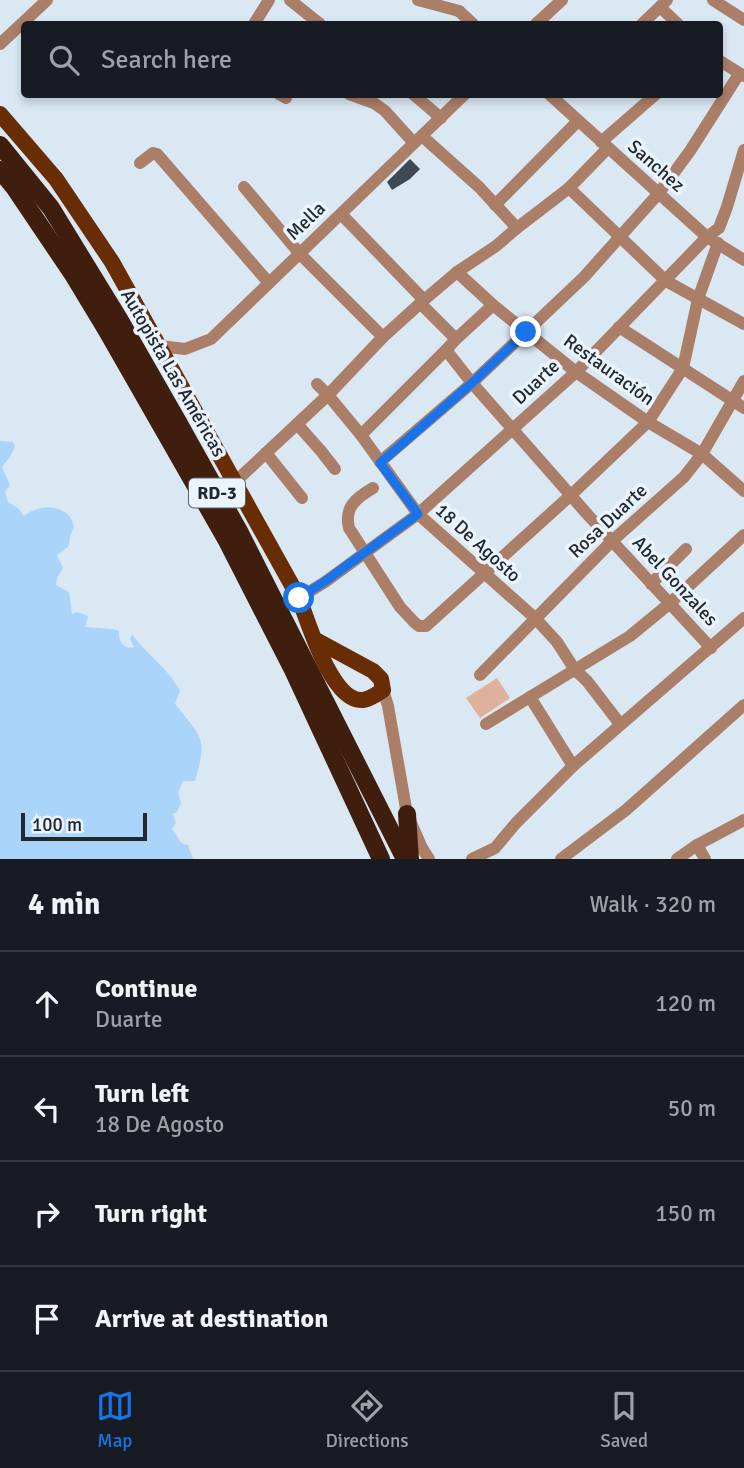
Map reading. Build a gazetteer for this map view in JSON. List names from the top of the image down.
{
  "streets": {
    "highway": ["Autopista Las Américas", "RD-3"],
    "street": [
      "Sanchez",
      "Mella",
      "Restauración",
      "Duarte",
      "Rosa Duarte",
      "18 De Agosto",
      "Abel Gonzales"
    ]
  },
  "crossings": [
    ["Sanchez", "Duarte"],
    ["Restauración", "Duarte"],
    ["Restauración", "Rosa Duarte"],
    ["Duarte", "18 De Agosto"],
    ["Duarte", "Abel Gonzales"],
    ["Rosa Duarte", "18 De Agosto"],
    ["Rosa Duarte", "Abel Gonzales"]
  ],
  "scale_bar": "100 m",
  "page": {
    "search": "Search here",
    "scale": "100 m",
    "heading": ["4 min", "Walk · 320 m"],
    "list": [
      ["Continue", "Duarte", "120 m"],
      ["Turn left", "18 De Agosto", "50 m"],
      ["Turn right", "150 m"],
      "Arrive at destination"
    ],
    "nav": ["Map", "Directions", "Saved"]
  }
}
